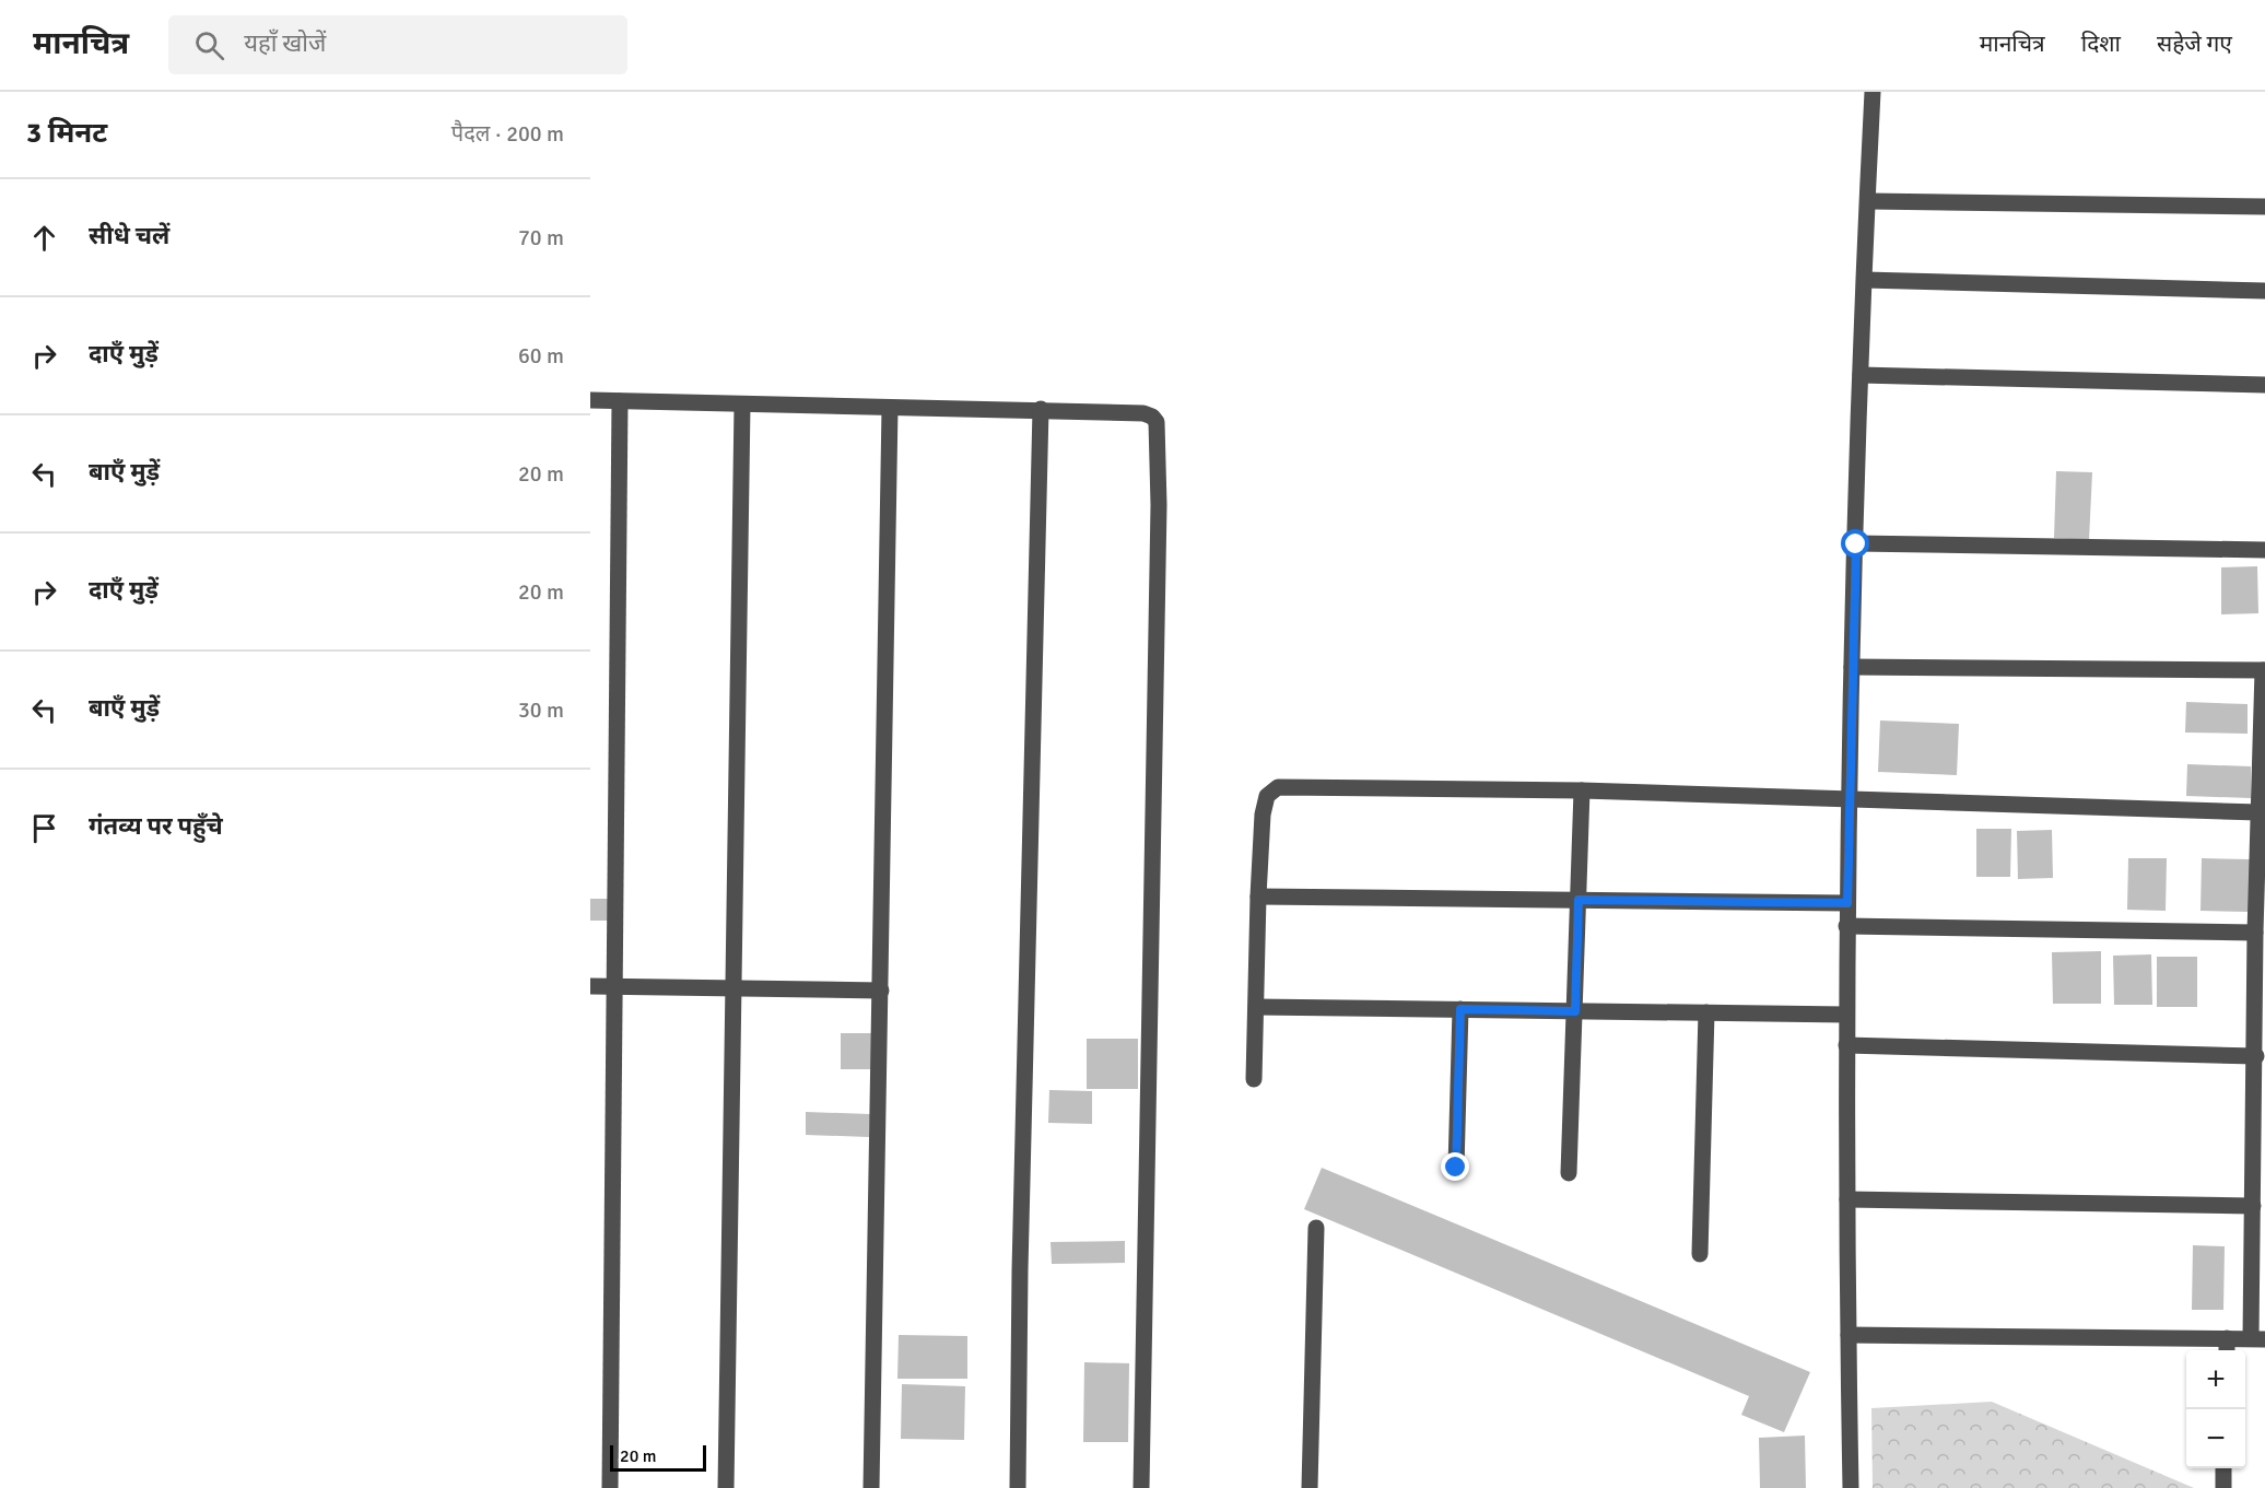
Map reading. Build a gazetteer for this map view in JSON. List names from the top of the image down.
{
  "scale_bar": "20 m",
  "page": {
    "header": "मानचित्र",
    "search": "यहाँ खोजें",
    "nav": ["मानचित्र", "दिशा", "सहेजे गए"],
    "heading": ["3 मिनट", "पैदल · 200 m"],
    "list": [
      ["सीधे चलें", "70 m"],
      ["दाएँ मुड़ें", "60 m"],
      ["बाएँ मुड़ें", "20 m"],
      ["दाएँ मुड़ें", "20 m"],
      ["बाएँ मुड़ें", "30 m"],
      "गंतव्य पर पहुँचे"
    ],
    "map_buttons": ["+", "−"],
    "scale": "20 m"
  }
}
